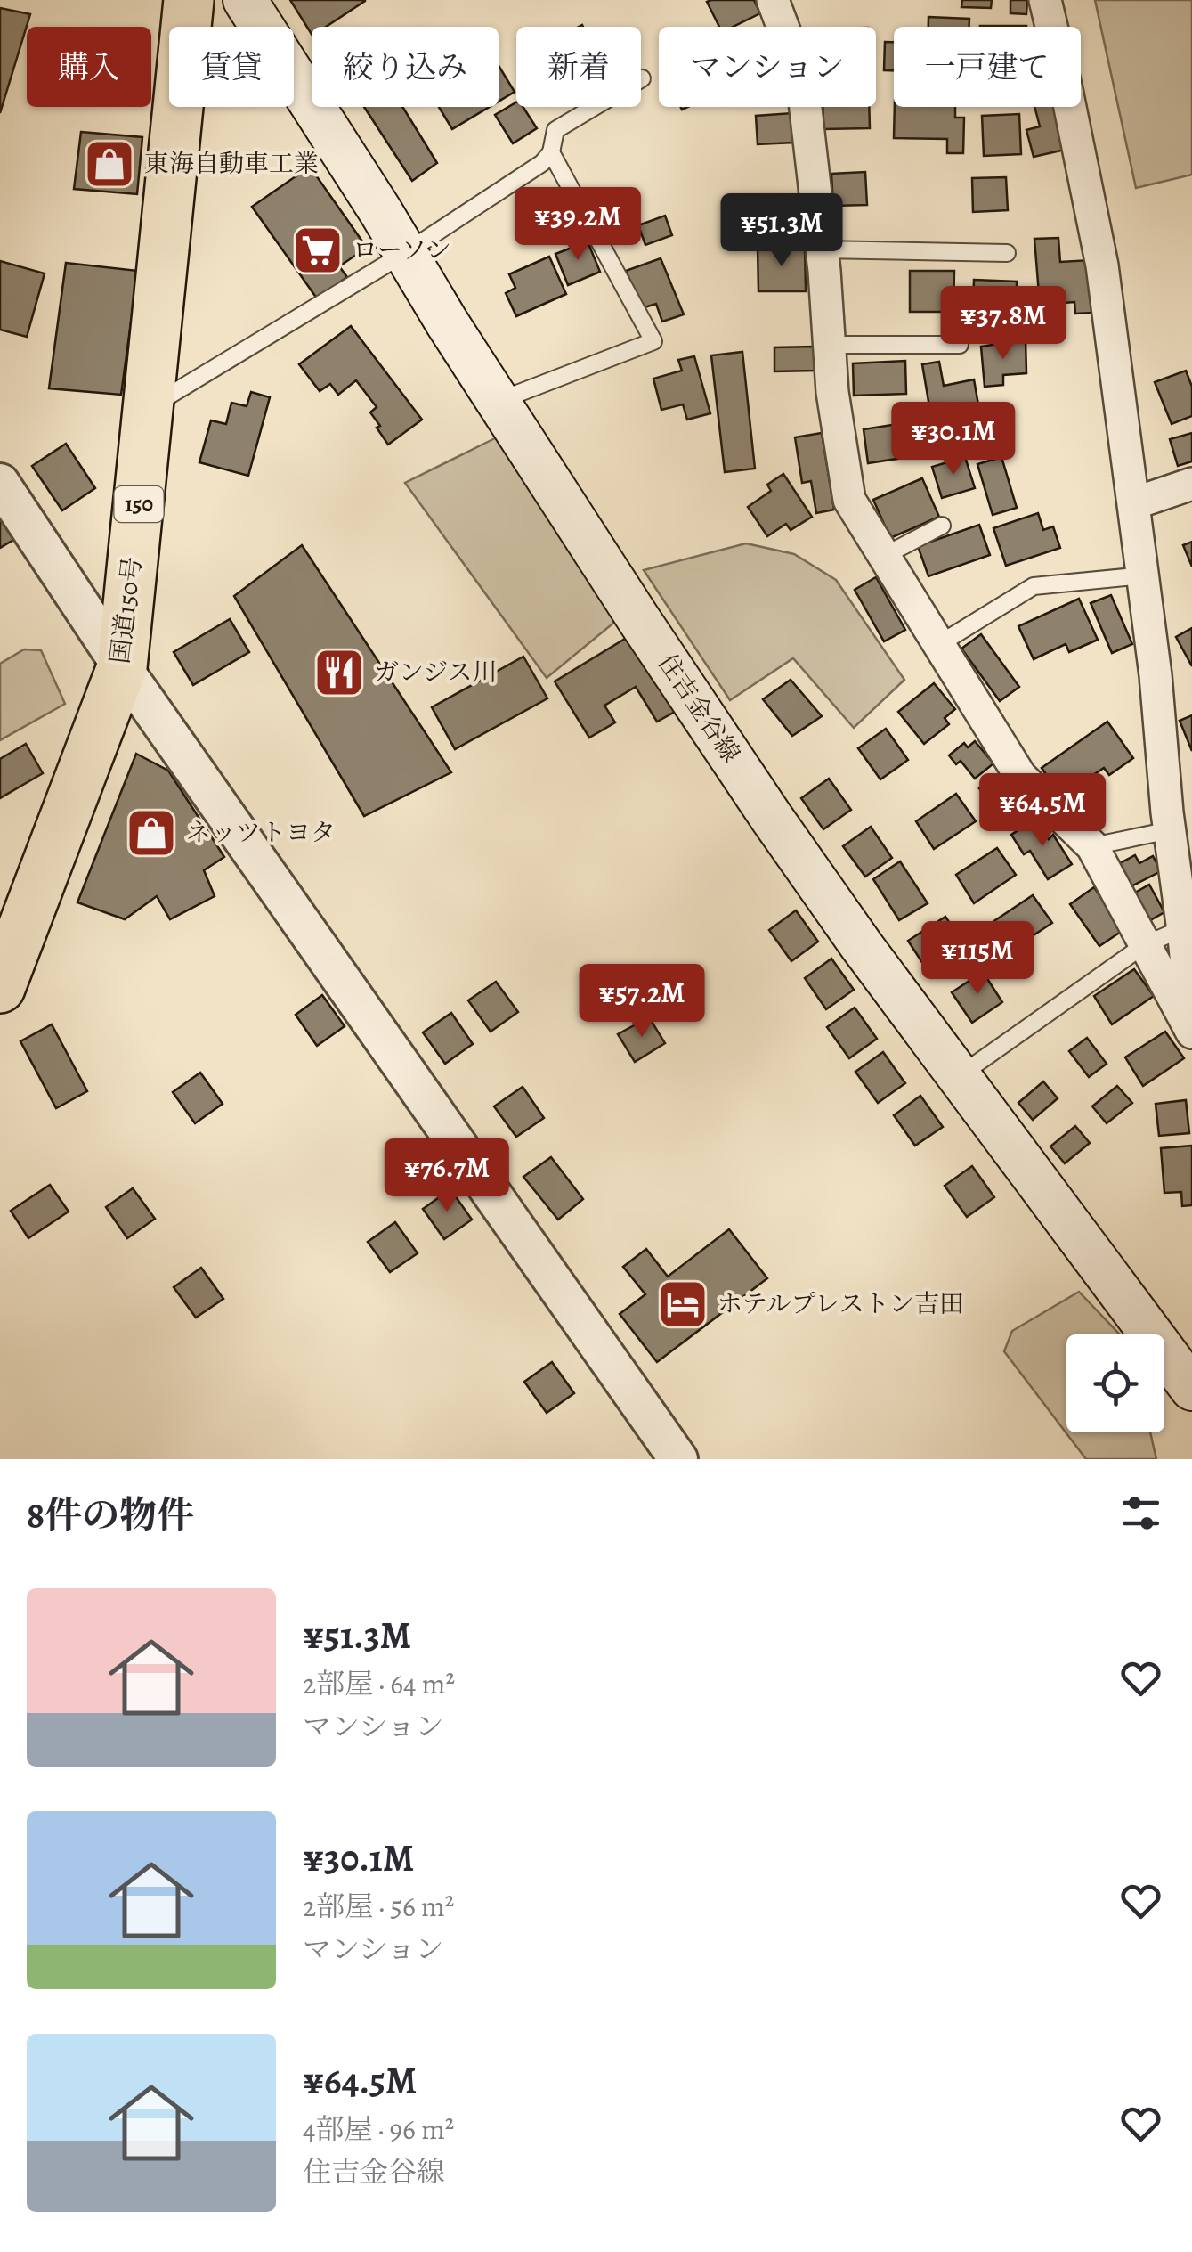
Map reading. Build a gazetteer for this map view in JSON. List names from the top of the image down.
{
  "streets": {
    "highway": ["150", "国道150号"],
    "main road": ["住吉金谷線"]
  },
  "places": {
    "shop": ["東海自動車工業", "ネッツトヨタ"],
    "supermarket": ["ローソン"],
    "restaurant": ["ガンジス川"],
    "hotel": ["ホテルプレストン吉田"]
  },
  "page": {
    "chip": [
      "購入",
      "賃貸",
      "絞り込み",
      "新着",
      "マンション",
      "一戸建て"
    ],
    "price": [
      "¥39.2M",
      "¥51.3M",
      "¥37.8M",
      "¥30.1M",
      "¥64.5M",
      "¥115M",
      "¥57.2M",
      "¥76.7M"
    ],
    "heading": "8件の物件",
    "list": [
      {
        "name": "¥51.3M",
        "note": "2部屋 · 64 m² · マンション"
      },
      {
        "name": "¥30.1M",
        "note": "2部屋 · 56 m² · マンション"
      },
      {
        "name": "¥64.5M",
        "note": "4部屋 · 96 m² · 住吉金谷線"
      }
    ]
  }
}
